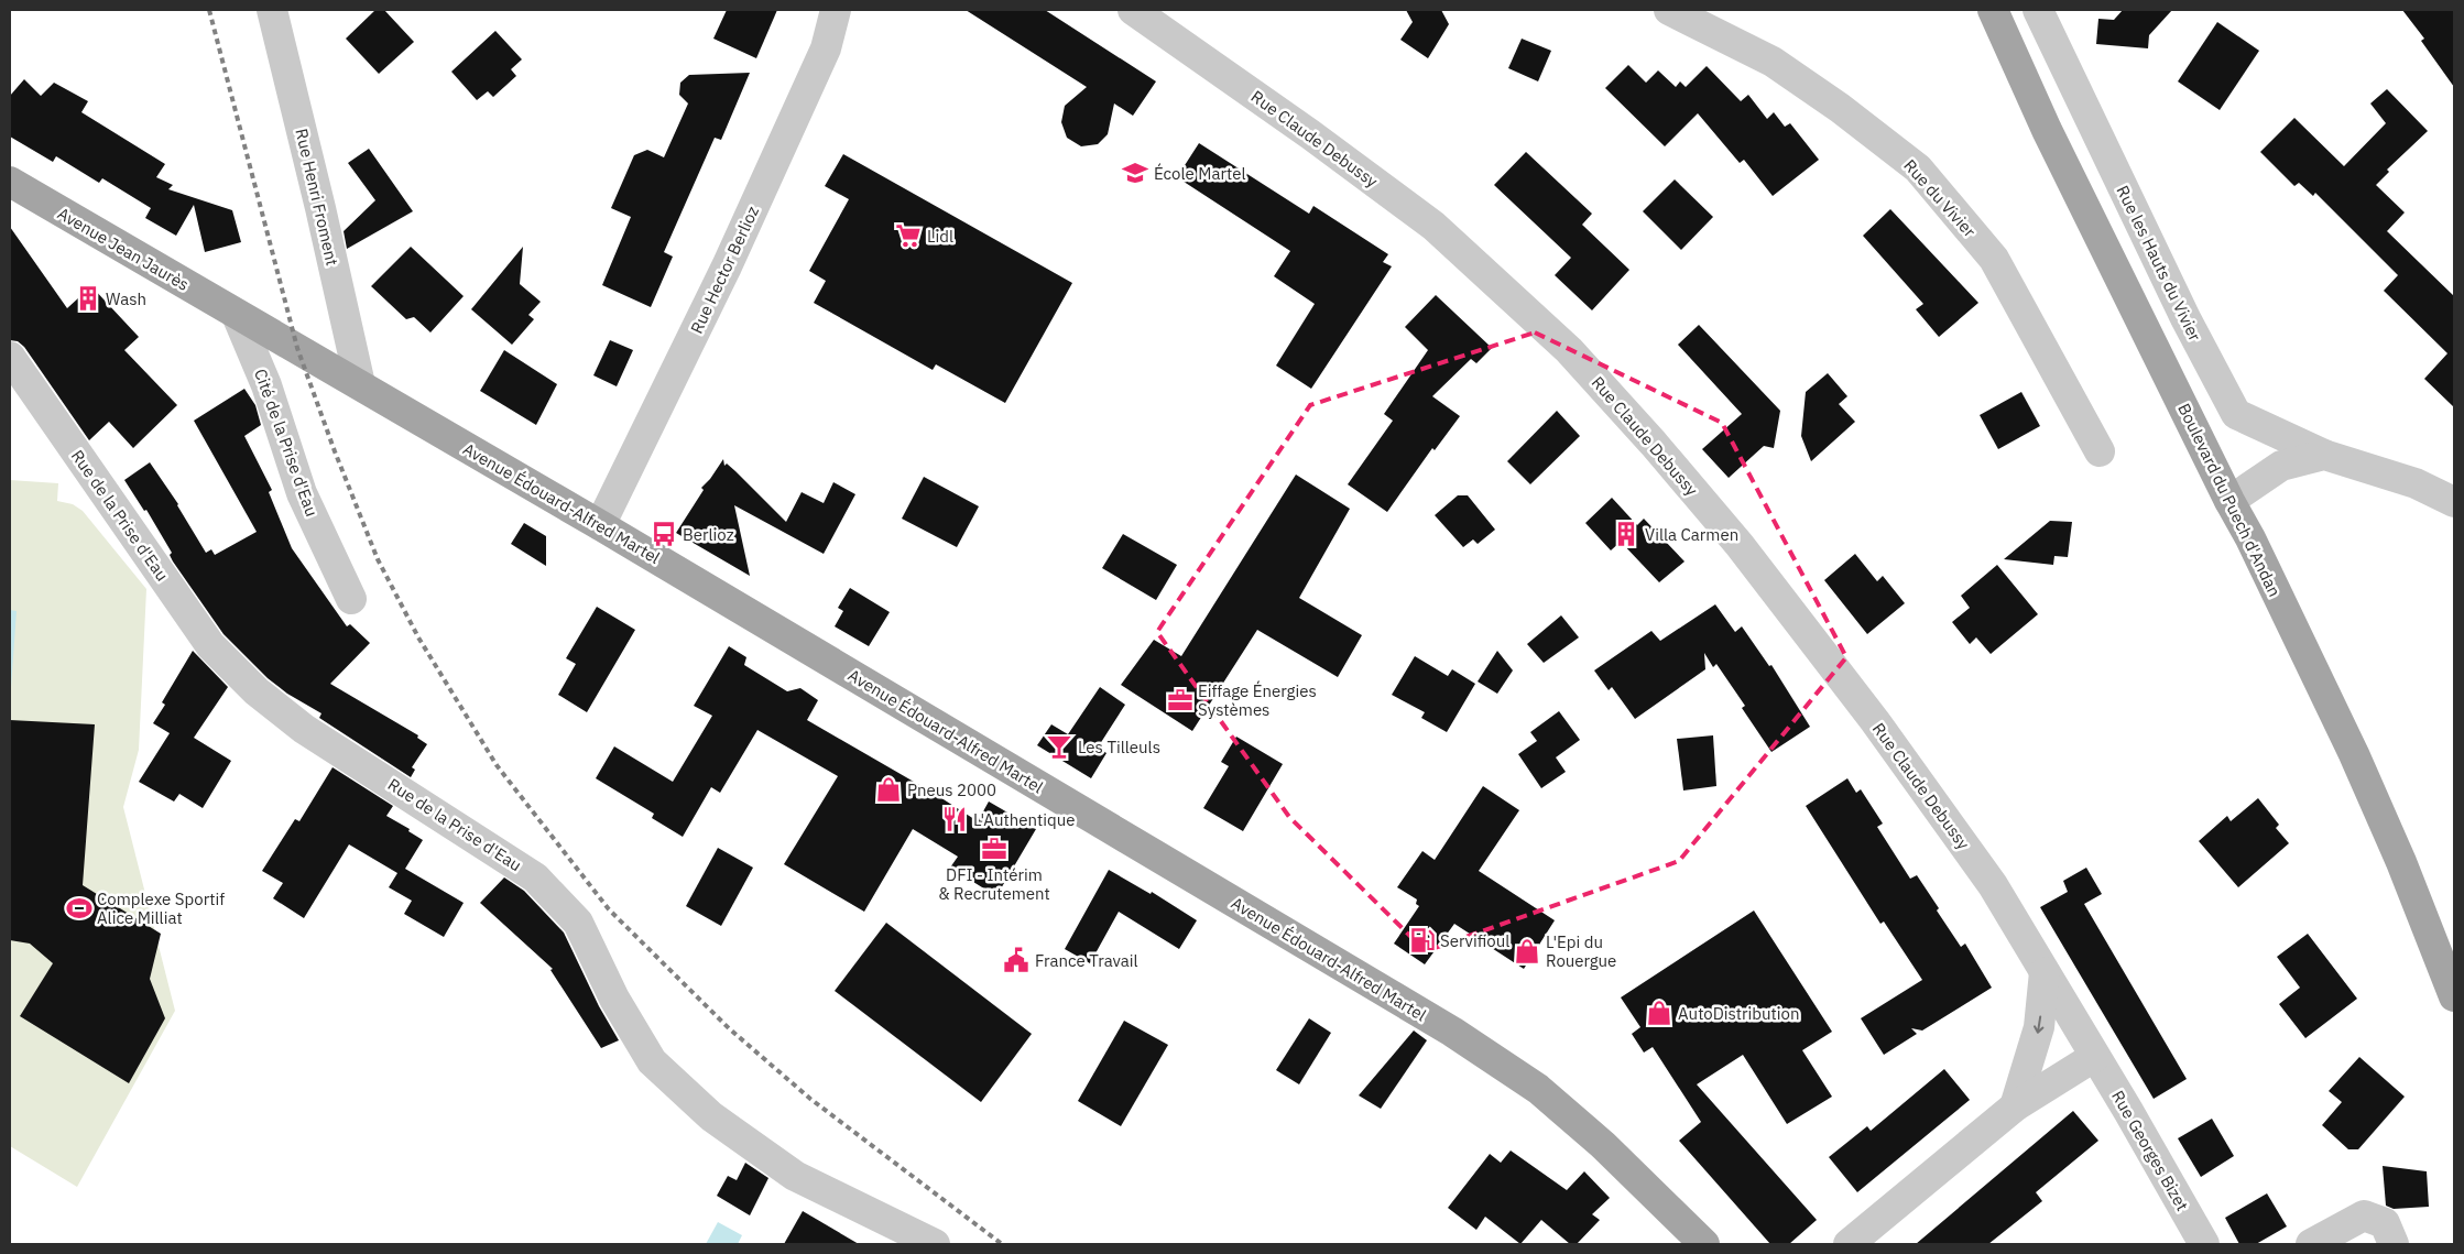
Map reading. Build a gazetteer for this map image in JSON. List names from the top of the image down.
{
  "streets": {
    "main road": ["Avenue Jean Jaurès", "Boulevard du Puech d'Andan", "Avenue Édouard-Alfred Martel"],
    "street": [
      "Rue Claude Debussy",
      "Rue Henri Froment",
      "Rue du Vivier",
      "Rue les Hauts du Vivier",
      "Rue Hector Berlioz",
      "Cité de la Prise d'Eau",
      "Rue de la Prise d'Eau",
      "Rue Georges Bizet"
    ]
  },
  "crossings": [
    ["Rue Claude Debussy", "Rue Georges Bizet"],
    ["Rue Henri Froment", "Avenue Édouard-Alfred Martel"],
    ["Avenue Jean Jaurès", "Cité de la Prise d'Eau"],
    ["Avenue Jean Jaurès", "Avenue Édouard-Alfred Martel"],
    ["Rue Hector Berlioz", "Avenue Édouard-Alfred Martel"],
    ["Cité de la Prise d'Eau", "Avenue Édouard-Alfred Martel"]
  ],
  "places": {
    "school or university": ["École Martel"],
    "supermarket": ["Lidl"],
    "building": ["Wash", "Villa Carmen"],
    "bus stop": ["Berlioz"],
    "office": ["Eiffage Énergies Systèmes", "DFI - Intérim & Recrutement"],
    "bar": ["Les Tilleuls"],
    "shop": ["Pneus 2000", "L'Epi du Rouergue", "AutoDistribution"],
    "restaurant": ["L'Authentique"],
    "sports": ["Complexe Sportif Alice Milliat"],
    "fuel station": ["Servifioul"],
    "public building": ["France Travail"]
  }
}
